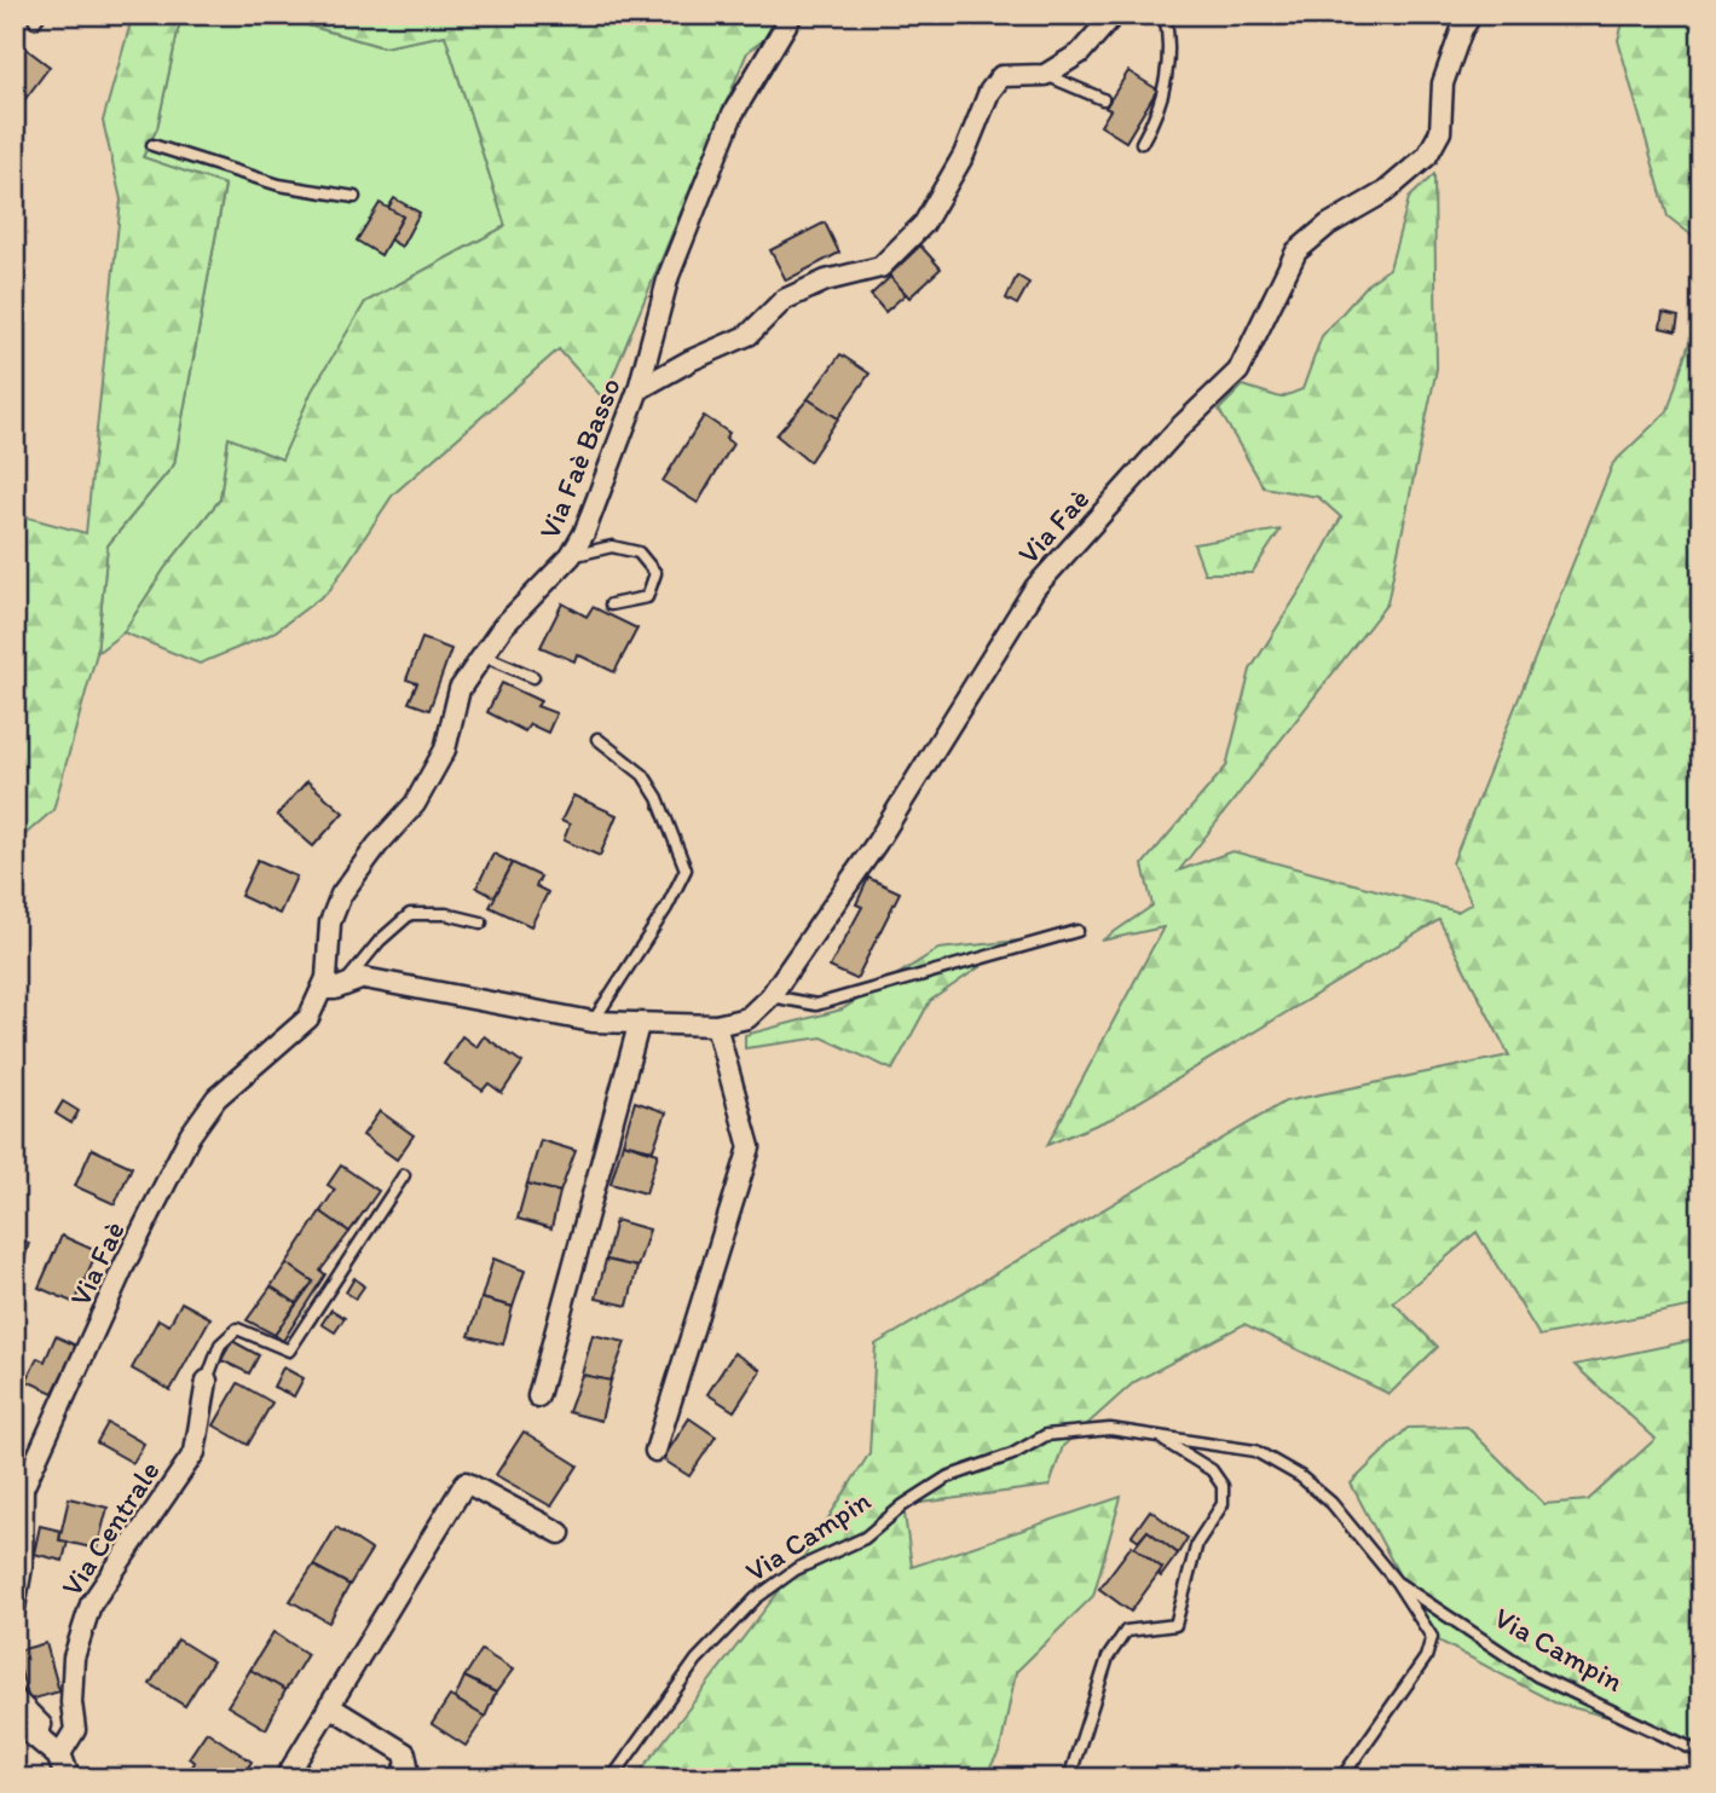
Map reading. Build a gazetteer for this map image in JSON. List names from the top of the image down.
{
  "streets": {
    "street": ["Via Faè Basso", "Via Faè", "Via Centrale"],
    "lane": ["Via Campin"]
  },
  "crossings": [
    ["Via Faè Basso", "Via Faè"]
  ]
}
